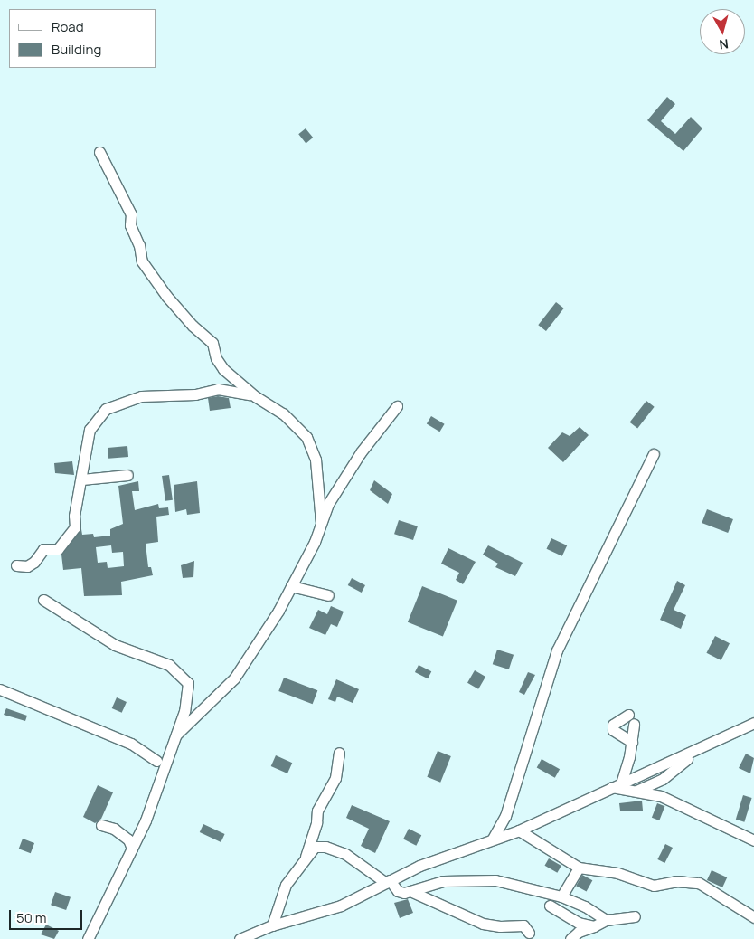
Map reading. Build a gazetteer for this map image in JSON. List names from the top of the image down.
{
  "legend": ["Road", "Building"],
  "scale_bar": "50 m",
  "north": "bottom"
}
